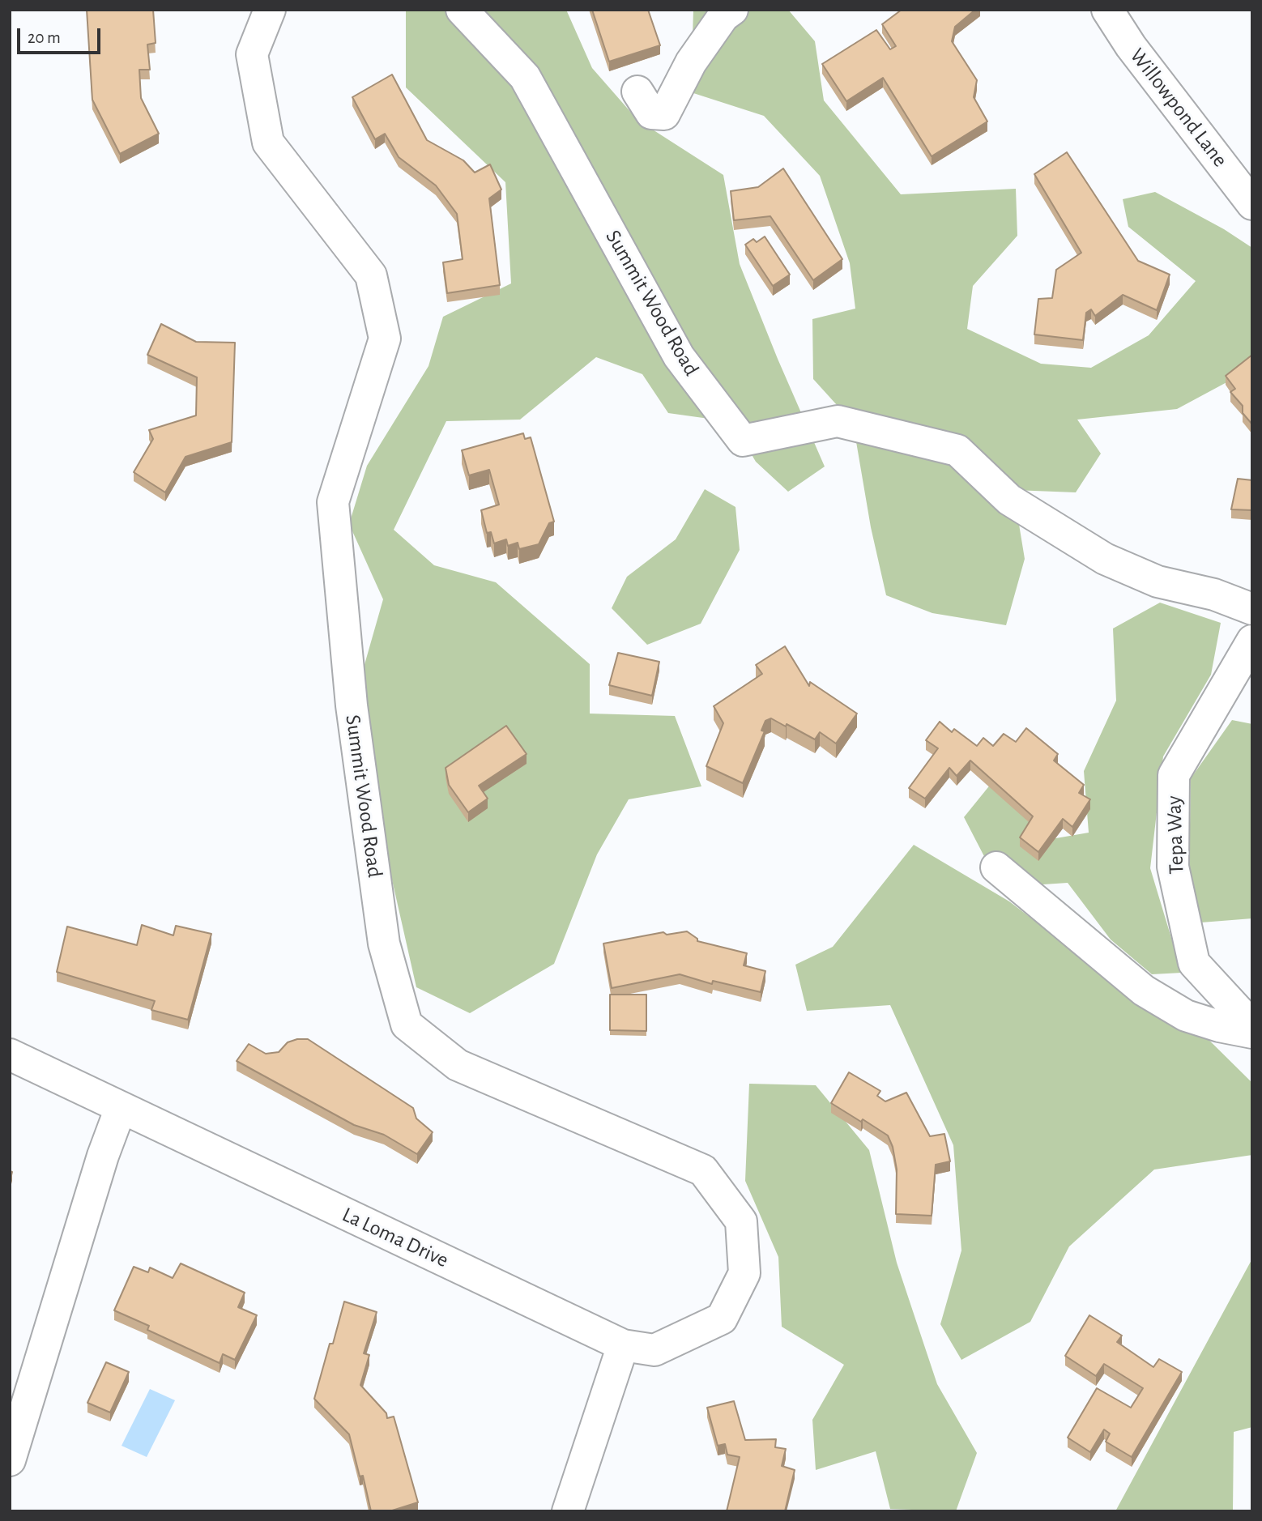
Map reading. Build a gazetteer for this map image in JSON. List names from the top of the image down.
{
  "streets": {
    "street": [
      "Willowpond Lane",
      "Summit Wood Road",
      "Tepa Way",
      "La Loma Drive"
    ]
  },
  "crossings": [
    ["Summit Wood Road", "La Loma Drive"]
  ],
  "scale_bar": "20 m"
}
